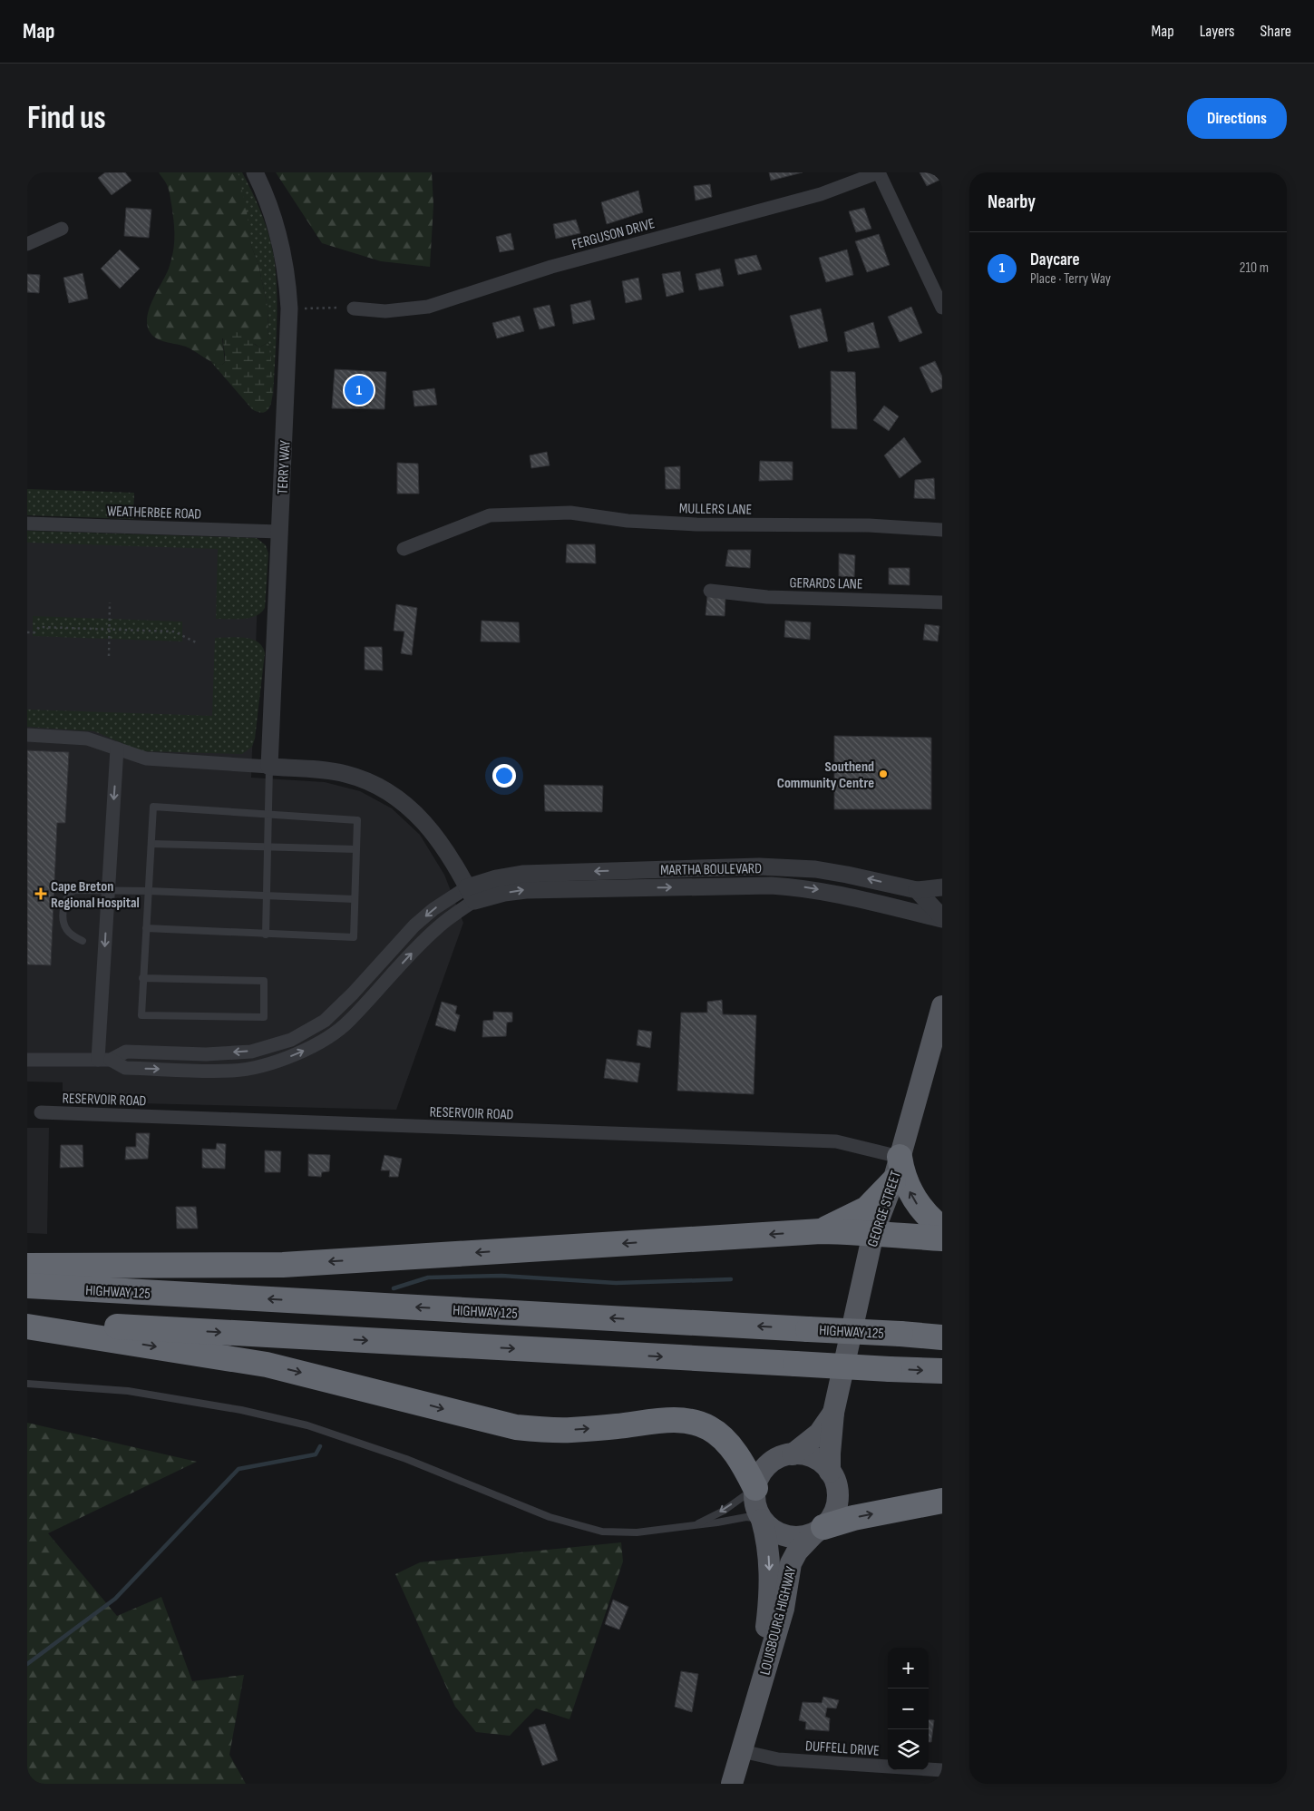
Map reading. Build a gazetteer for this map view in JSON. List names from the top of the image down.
{
  "streets": {
    "highway": ["HIGHWAY 125"],
    "main road": ["GEORGE STREET", "LOUISBOURG HIGHWAY"],
    "street": [
      "FERGUSON DRIVE",
      "TERRY WAY",
      "MULLERS LANE",
      "WEATHERBEE ROAD",
      "GERARDS LANE",
      "MARTHA BOULEVARD",
      "RESERVOIR ROAD",
      "DUFFELL DRIVE"
    ]
  },
  "crossings": [
    ["TERRY WAY", "WEATHERBEE ROAD"],
    ["RESERVOIR ROAD", "GEORGE STREET"],
    ["GEORGE STREET", "LOUISBOURG HIGHWAY"],
    ["LOUISBOURG HIGHWAY", "DUFFELL DRIVE"]
  ],
  "places": {
    "other": ["Southend Community Centre"],
    "health": ["Cape Breton Regional Hospital"]
  },
  "page": {
    "header": "Map",
    "nav": ["Map", "Layers", "Share"],
    "buttons": "Directions",
    "title": "Find us",
    "heading": "Nearby",
    "list": [
      {
        "mark": "1",
        "name": "Daycare",
        "note": "Place · Terry Way",
        "value": "210 m"
      }
    ],
    "pins": "1",
    "map_buttons": ["+", "−"]
  }
}
